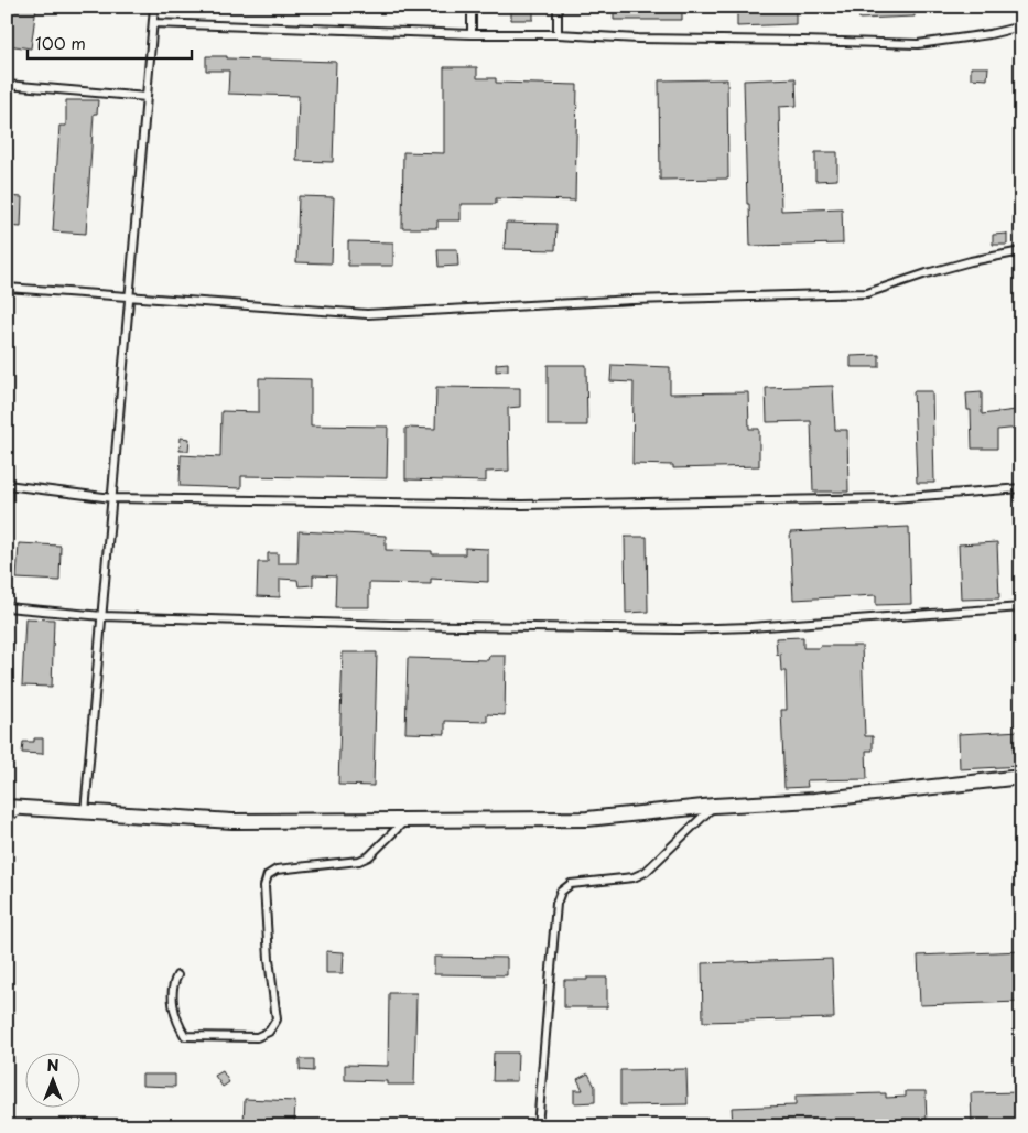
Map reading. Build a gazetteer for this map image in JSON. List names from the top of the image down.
{
  "scale_bar": "100 m",
  "north": "top"
}
